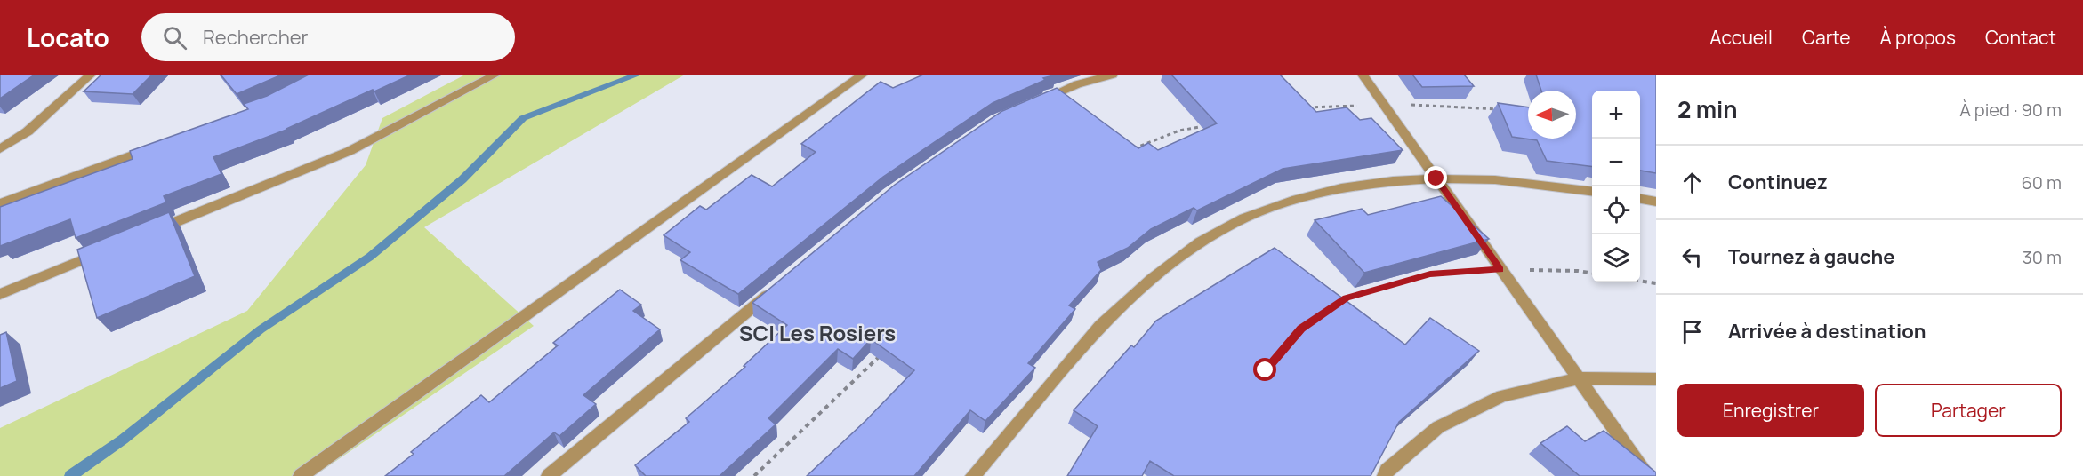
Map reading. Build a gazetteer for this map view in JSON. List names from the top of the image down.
{
  "districts": ["SCI Les Rosiers"],
  "north": "left",
  "page": {
    "header": "Locato",
    "search": "Rechercher",
    "nav": [
      "Accueil",
      "Carte",
      "À propos",
      "Contact"
    ],
    "heading": ["2 min", "À pied · 90 m"],
    "map_buttons": ["+", "−"],
    "list": [
      ["Continuez", "60 m"],
      ["Tournez à gauche", "30 m"],
      "Arrivée à destination"
    ],
    "buttons": ["Enregistrer", "Partager"]
  }
}
